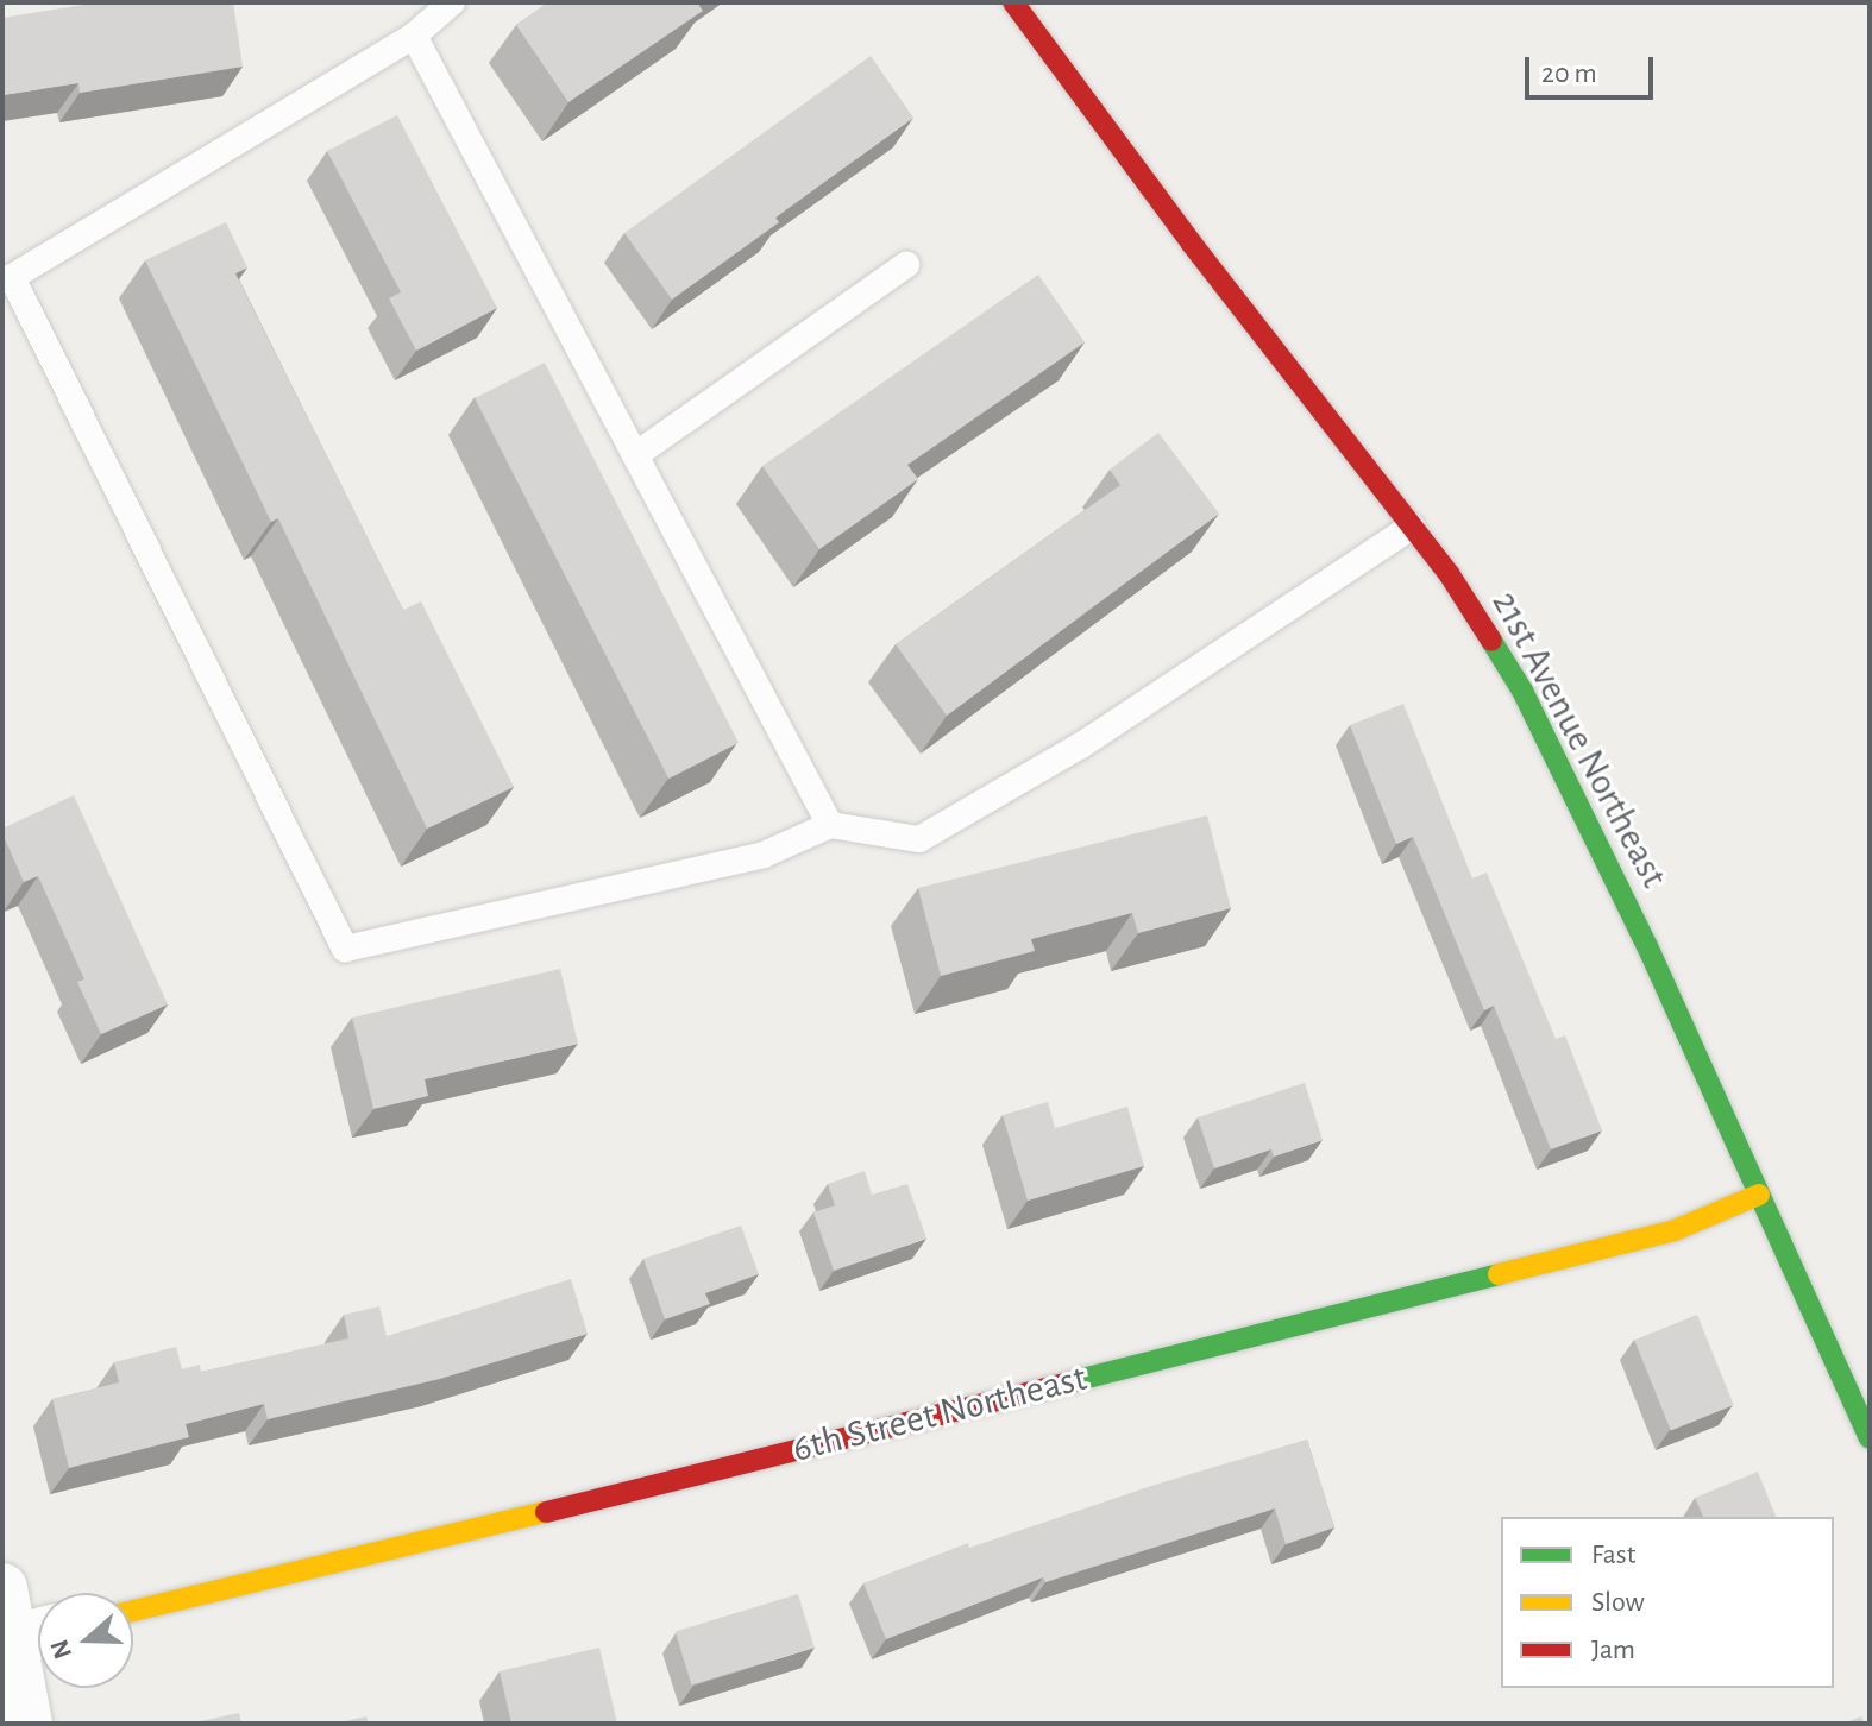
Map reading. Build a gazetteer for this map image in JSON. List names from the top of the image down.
{
  "streets": {
    "street": ["21st Avenue Northeast", "6th Street Northeast"]
  },
  "crossings": [
    ["21st Avenue Northeast", "6th Street Northeast"]
  ],
  "legend": ["Fast", "Slow", "Jam"],
  "scale_bar": "20 m",
  "north": "left"
}
